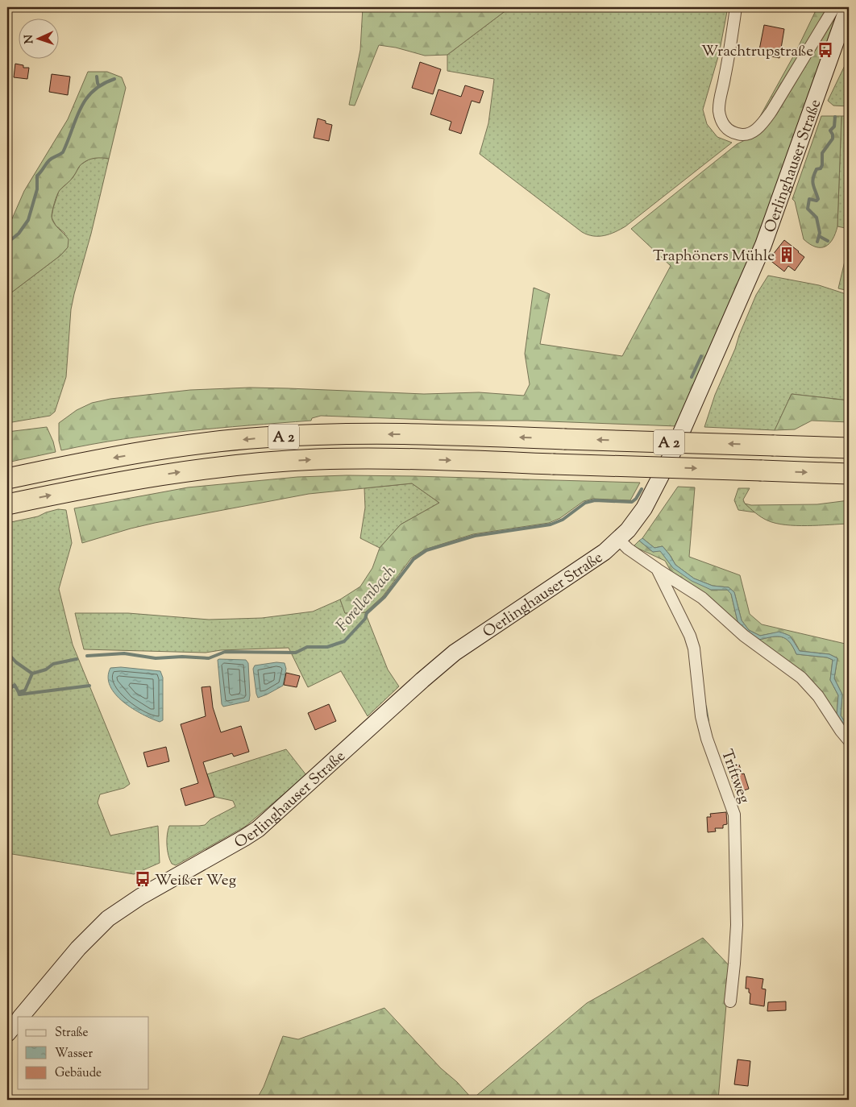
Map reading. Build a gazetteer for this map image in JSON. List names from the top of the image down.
{
  "streets": {
    "highway": ["A 2"],
    "main road": ["Oerlinghauser Straße"],
    "street": ["Triftweg"]
  },
  "crossings": [
    ["Oerlinghauser Straße", "Triftweg"]
  ],
  "water": ["Forellenbach"],
  "places": {
    "bus stop": ["Wrachtrupstraße", "Weißer Weg"],
    "building": ["Traphöners Mühle"]
  },
  "legend": ["Straße", "Wasser", "Gebäude"],
  "north": "left"
}
